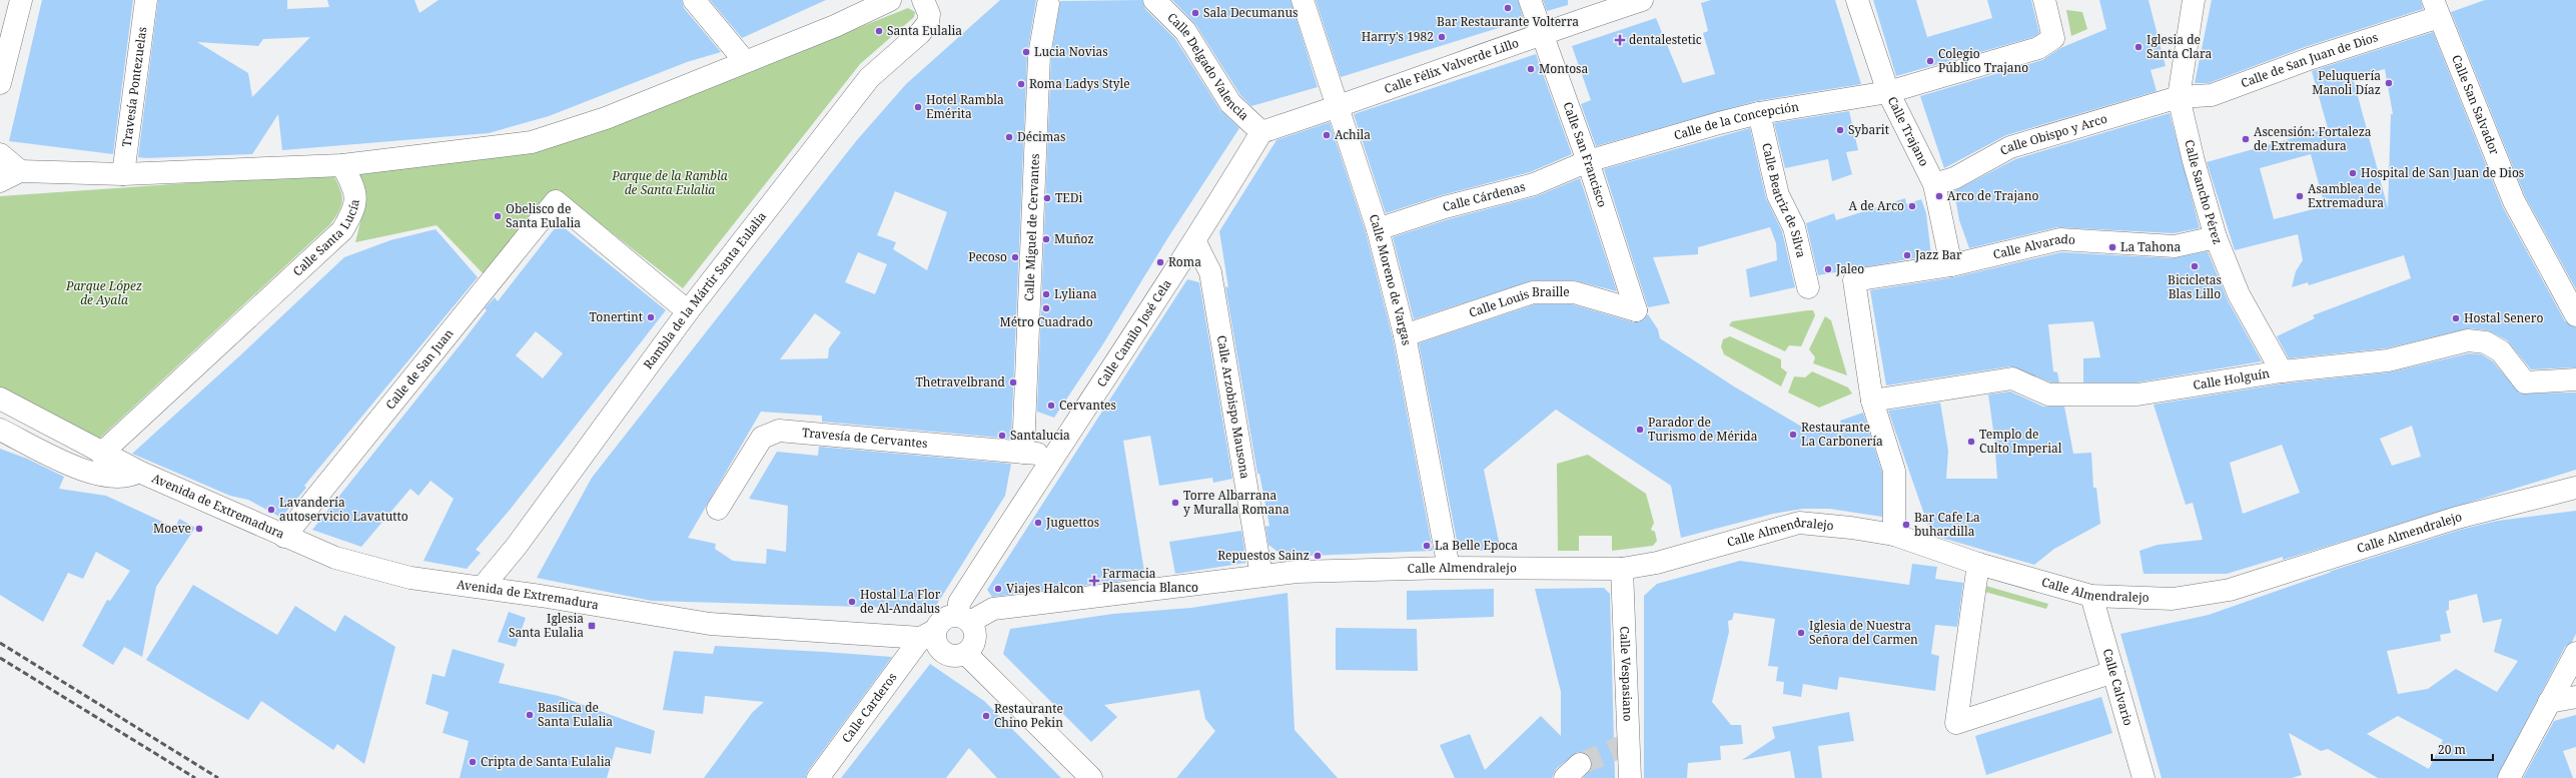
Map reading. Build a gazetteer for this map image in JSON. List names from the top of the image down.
{
  "streets": {
    "street": [
      "Calle de San Juan de Dios",
      "Calle Delgado Valencia",
      "Calle Félix Valverde Lillo",
      "Travesía Pontezuelas",
      "Calle San Salvador",
      "Calle de la Concepción",
      "Calle Trajano",
      "Calle Obispo y Arco",
      "Calle San Francisco",
      "Calle Sancho Pérez",
      "Calle Cárdenas",
      "Calle Beatriz de Silva",
      "Calle Miguel de Cervantes",
      "Calle Santa Lucía",
      "Calle Alvarado",
      "Calle Moreno de Vargas",
      "Rambla de la Mártir Santa Eulalia",
      "Calle Louis Braille",
      "Calle Camilo José Cela",
      "Calle de San Juan",
      "Calle Holguín",
      "Calle Arzobispo Mausona",
      "Travesía de Cervantes",
      "Avenida de Extremadura",
      "Calle Almendralejo",
      "Calle Vespasiano",
      "Calle Calvario",
      "Calle Carderos"
    ]
  },
  "crossings": [
    ["Calle de San Juan de Dios", "Calle San Salvador"],
    ["Calle de San Juan de Dios", "Calle Obispo y Arco"],
    ["Calle de San Juan de Dios", "Calle Sancho Pérez"],
    ["Calle Delgado Valencia", "Calle Félix Valverde Lillo"],
    ["Calle Delgado Valencia", "Calle Camilo José Cela"],
    ["Calle Félix Valverde Lillo", "Calle San Francisco"],
    ["Calle Félix Valverde Lillo", "Calle Moreno de Vargas"],
    ["Calle Félix Valverde Lillo", "Calle Camilo José Cela"],
    ["Calle de la Concepción", "Calle Trajano"],
    ["Calle de la Concepción", "Calle San Francisco"],
    ["Calle de la Concepción", "Calle Cárdenas"],
    ["Calle de la Concepción", "Calle Beatriz de Silva"],
    ["Calle Trajano", "Calle Obispo y Arco"],
    ["Calle Trajano", "Calle Alvarado"],
    ["Calle Obispo y Arco", "Calle Sancho Pérez"],
    ["Calle San Francisco", "Calle Cárdenas"],
    ["Calle San Francisco", "Calle Louis Braille"],
    ["Calle Sancho Pérez", "Calle Alvarado"],
    ["Calle Sancho Pérez", "Calle Holguín"],
    ["Calle Cárdenas", "Calle Moreno de Vargas"],
    ["Calle Miguel de Cervantes", "Travesía de Cervantes"],
    ["Calle Santa Lucía", "Avenida de Extremadura"],
    ["Calle Alvarado", "Calle Holguín"],
    ["Calle Moreno de Vargas", "Calle Louis Braille"],
    ["Calle Moreno de Vargas", "Calle Almendralejo"],
    ["Rambla de la Mártir Santa Eulalia", "Calle de San Juan"],
    ["Rambla de la Mártir Santa Eulalia", "Avenida de Extremadura"],
    ["Calle Camilo José Cela", "Calle Arzobispo Mausona"],
    ["Calle Camilo José Cela", "Travesía de Cervantes"],
    ["Calle Camilo José Cela", "Avenida de Extremadura"],
    ["Calle Camilo José Cela", "Calle Almendralejo"],
    ["Calle Camilo José Cela", "Calle Carderos"],
    ["Calle de San Juan", "Avenida de Extremadura"],
    ["Calle Arzobispo Mausona", "Calle Almendralejo"],
    ["Avenida de Extremadura", "Calle Almendralejo"],
    ["Avenida de Extremadura", "Calle Carderos"],
    ["Calle Almendralejo", "Calle Vespasiano"],
    ["Calle Almendralejo", "Calle Calvario"],
    ["Calle Almendralejo", "Calle Carderos"]
  ],
  "parks": ["Parque de la Rambla de Santa Eulalia", "Parque López de Ayala"],
  "places": {
    "other": [
      "Bar Restaurante Volterra",
      "Sala Decumanus",
      "Santa Eulalia",
      "Harry's 1982",
      "Iglesia de Santa Clara",
      "Lucia Novias",
      "Colegio Público Trajano",
      "Montosa",
      "Peluquería Manoli Díaz",
      "Roma Ladys Style",
      "Hotel Rambla Emérita",
      "Sybarit",
      "Achila",
      "Décimas",
      "Ascensión: Fortaleza de Extremadura",
      "Hospital de San Juan de Dios",
      "Arco de Trajano",
      "Asamblea de Extremadura",
      "TEDi",
      "A de Arco",
      "Obelisco de Santa Eulalia",
      "Muñoz",
      "La Tahona",
      "Jazz Bar",
      "Pecoso",
      "Roma",
      "Bicicletas Blas Lillo",
      "Jaleo",
      "Lyliana",
      "Métro Cuadrado",
      "Tonertint",
      "Hostal Senero",
      "Thetravelbrand",
      "Cervantes",
      "Parador de Turismo de Mérida",
      "Restaurante La Carbonería",
      "Santalucia",
      "Templo de Culto Imperial",
      "Torre Albarrana y Muralla Romana",
      "Lavandería autoservicio Lavatutto",
      "Juguettos",
      "Bar Cafe La buhardilla",
      "Moeve",
      "La Belle Epoca",
      "Repuestos Sainz",
      "Viajes Halcon",
      "Hostal La Flor de Al-Andalus",
      "Iglesia de Nuestra Señora del Carmen",
      "Basílica de Santa Eulalia",
      "Restaurante Chino Pekin",
      "Cripta de Santa Eulalia"
    ],
    "health": ["dentalestetic", "Farmacia Plasencia Blanco"],
    "transit": ["Iglesia Santa Eulalia"]
  },
  "scale_bar": "20 m"
}
